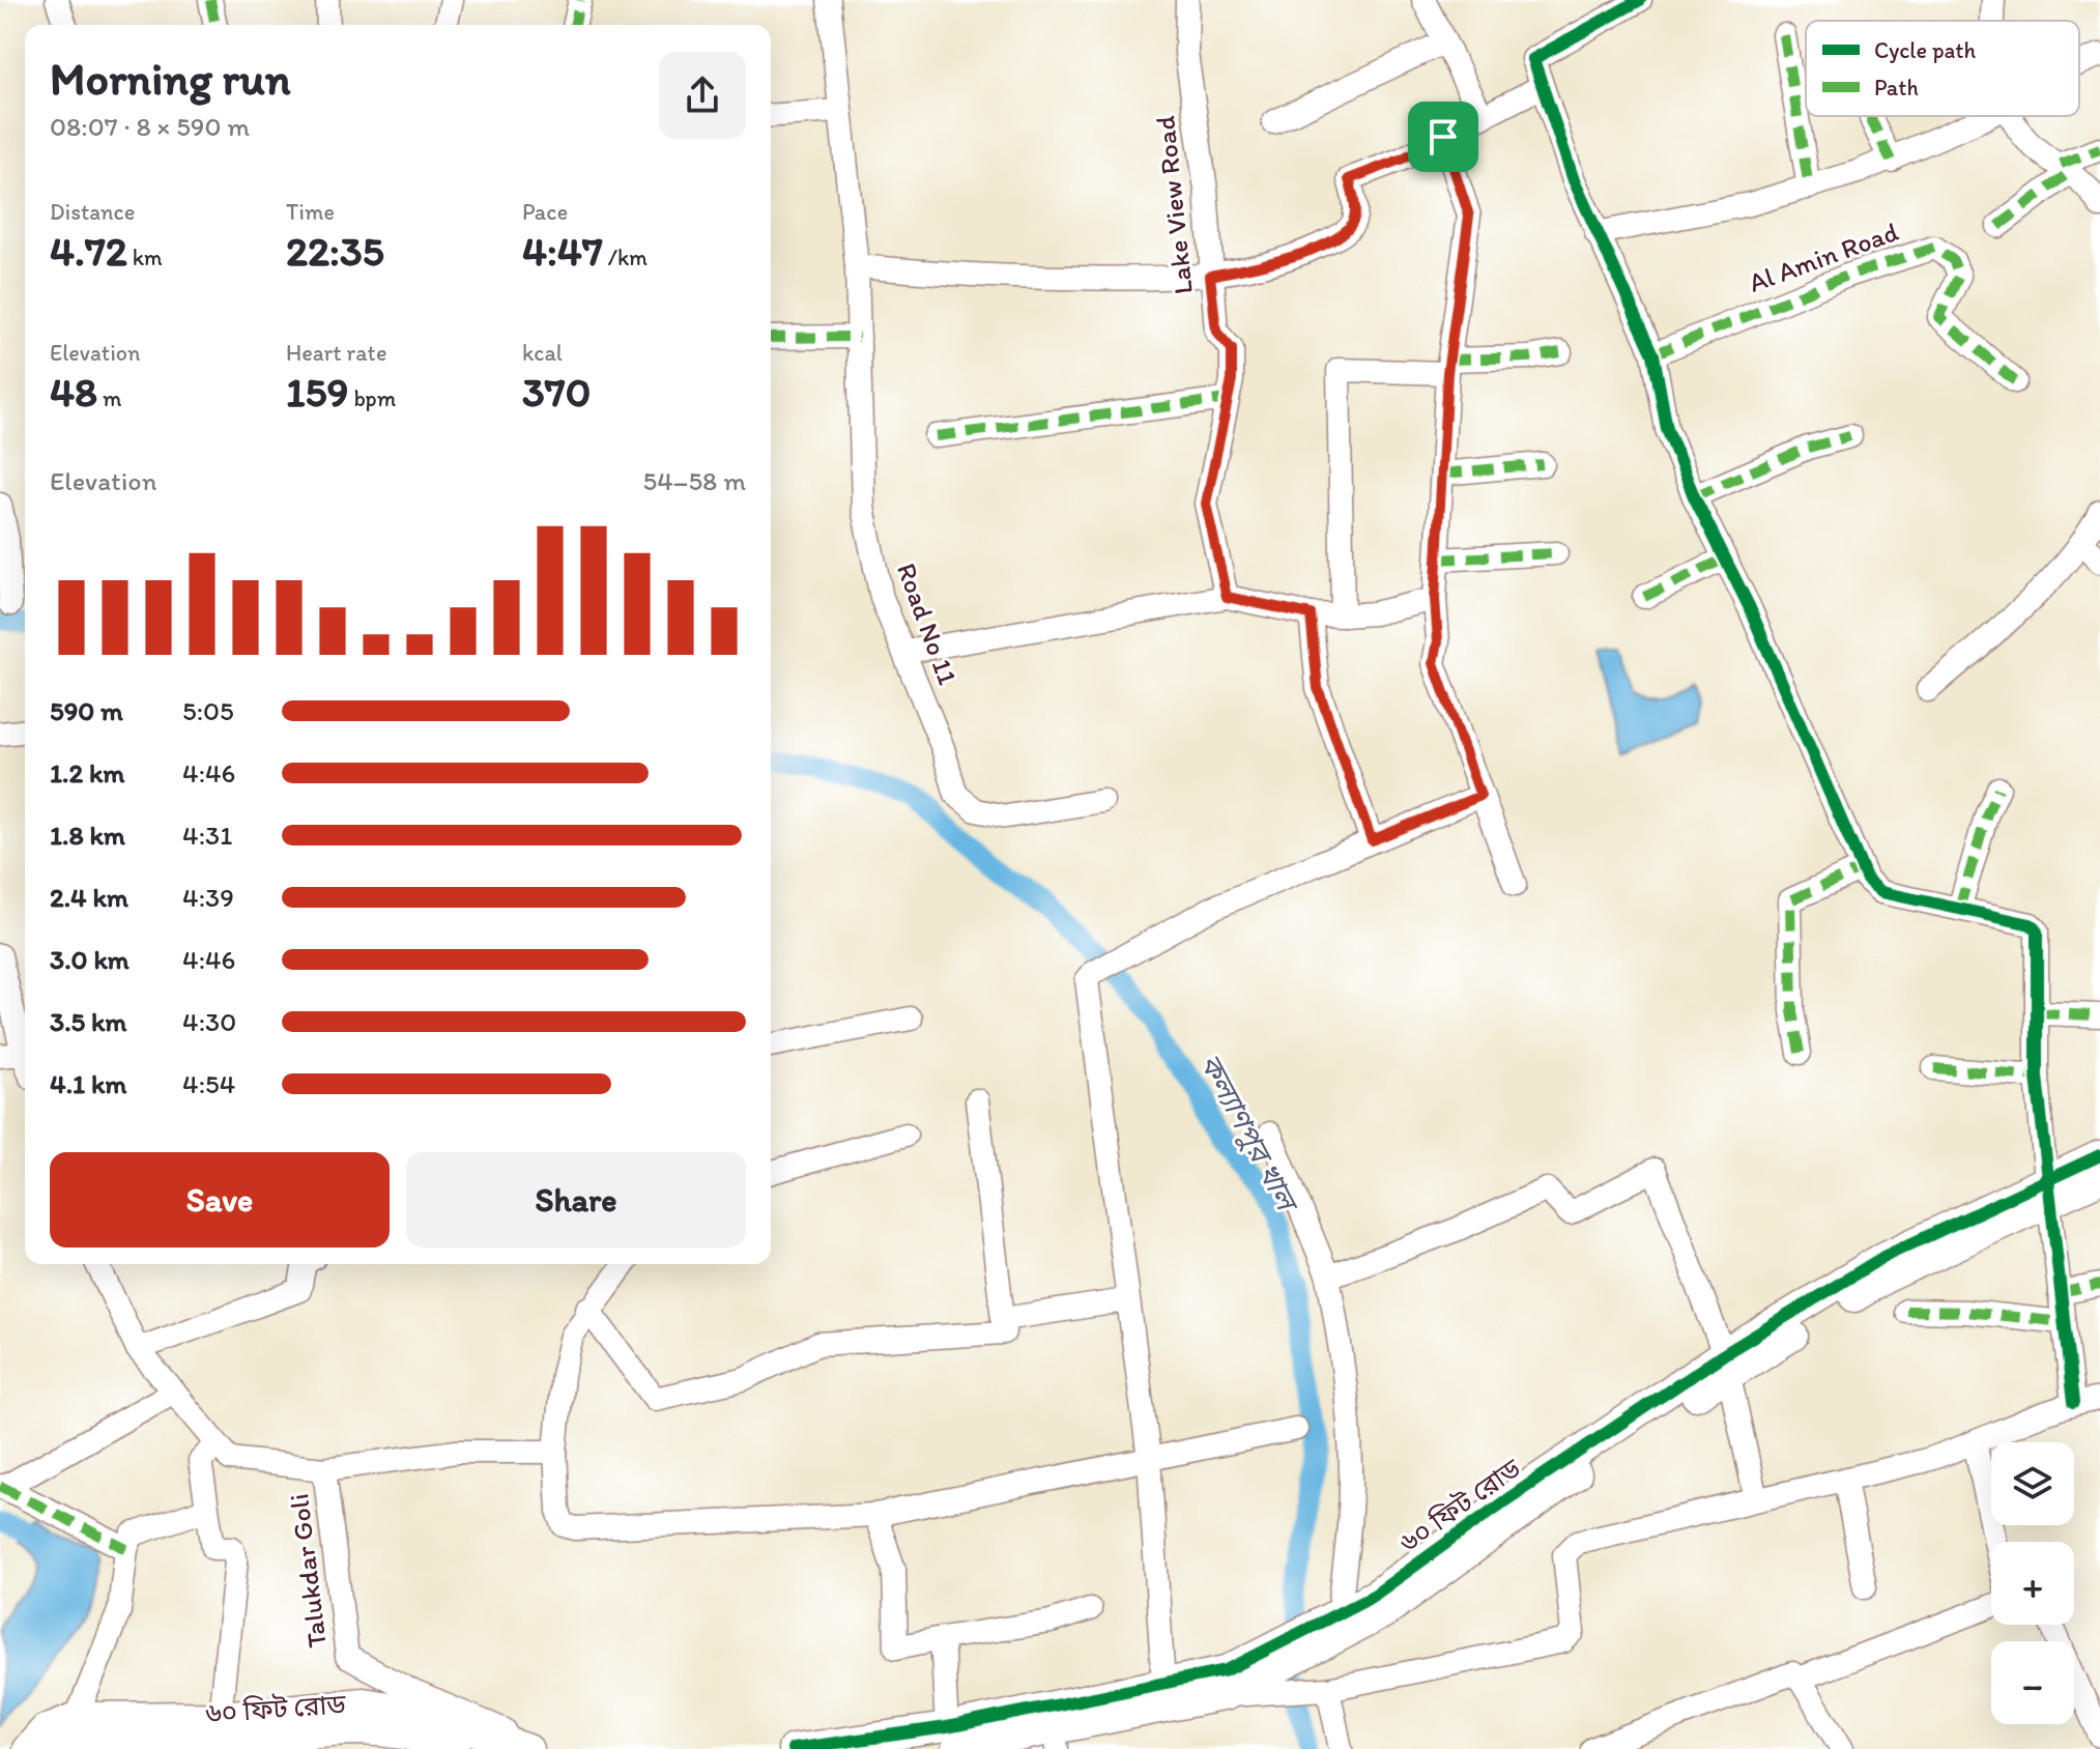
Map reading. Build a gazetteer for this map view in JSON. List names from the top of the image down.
{
  "streets": {
    "street": [
      "Lake View Road",
      "Al Amin Road",
      "Road No 11",
      "৬০ ফিট রোড",
      "Talukdar Goli"
    ]
  },
  "crossings": [
    ["৬০ ফিট রোড", "Talukdar Goli"]
  ],
  "water": ["কল্যাণপুর খাল"],
  "legend": ["Cycle path", "Path"],
  "page": {
    "heading": ["Morning run", "08:07 · 8 × 590 m"],
    "stats": [
      ["Distance", "4.72 km"],
      ["Time", "22:35"],
      ["Pace", "4:47 /km"],
      ["Elevation", "48 m"],
      ["Heart rate", "159 bpm"],
      ["kcal", "370"]
    ],
    "chart": ["Elevation", "54–58 m"],
    "list": [
      {
        "name": "590 m",
        "note": "5:05"
      },
      {
        "name": "1.2 km",
        "note": "4:46"
      },
      {
        "name": "1.8 km",
        "note": "4:31"
      },
      {
        "name": "2.4 km",
        "note": "4:39"
      },
      {
        "name": "3.0 km",
        "note": "4:46"
      },
      {
        "name": "3.5 km",
        "note": "4:30"
      },
      {
        "name": "4.1 km",
        "note": "4:54"
      }
    ],
    "buttons": ["Save", "Share"],
    "map_buttons": ["+", "−"]
  }
}
